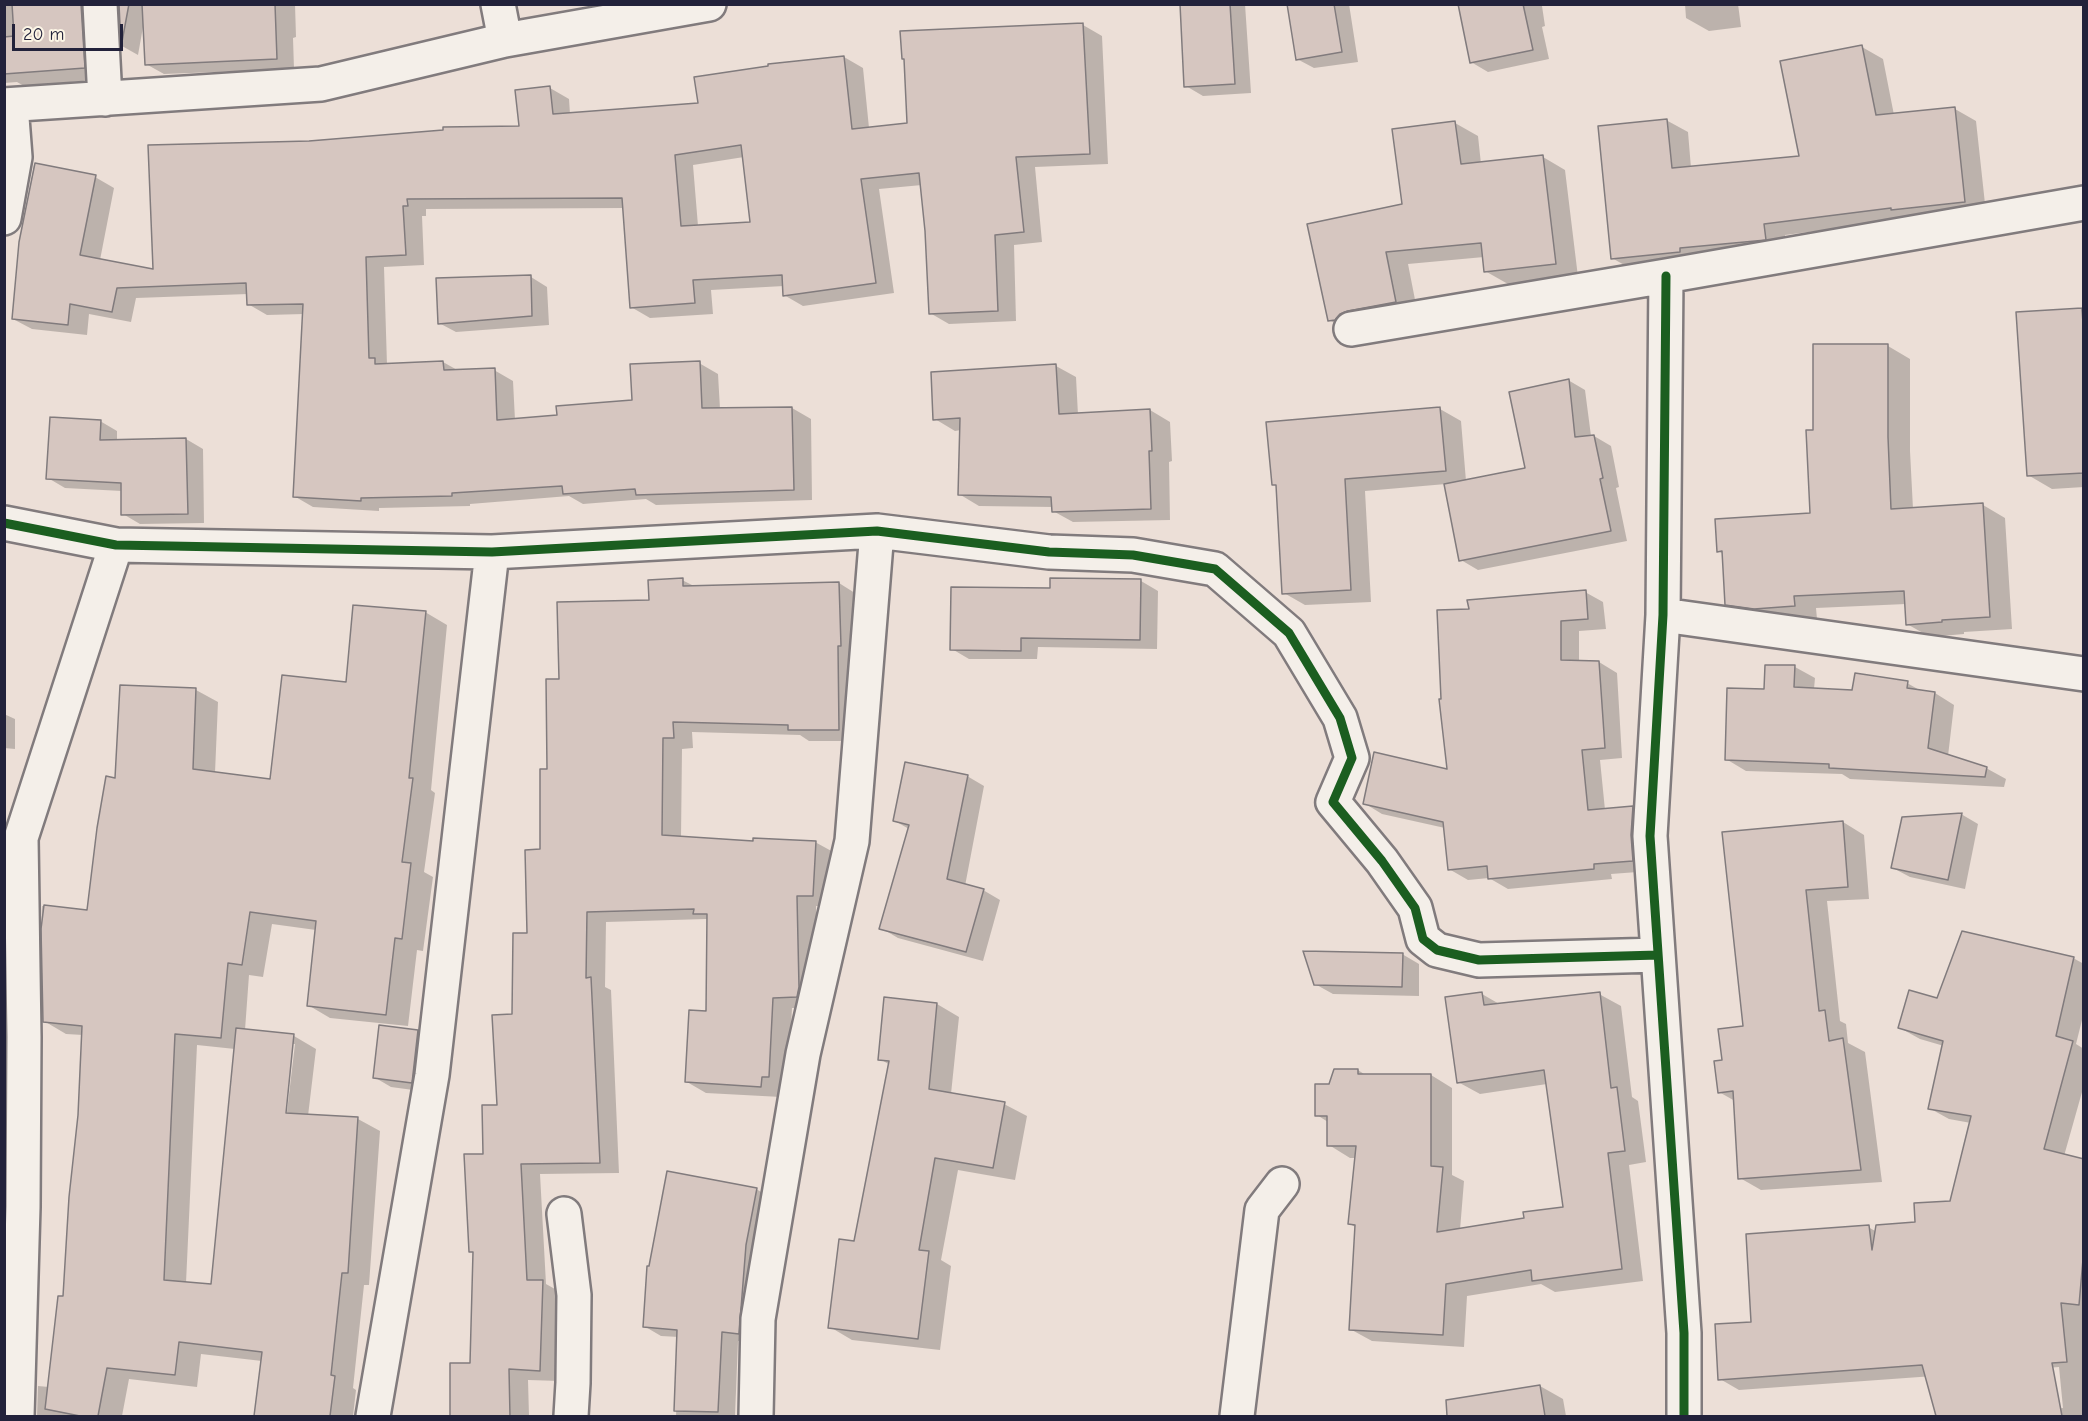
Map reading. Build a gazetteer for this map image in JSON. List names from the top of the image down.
{
  "scale_bar": "20 m"
}
